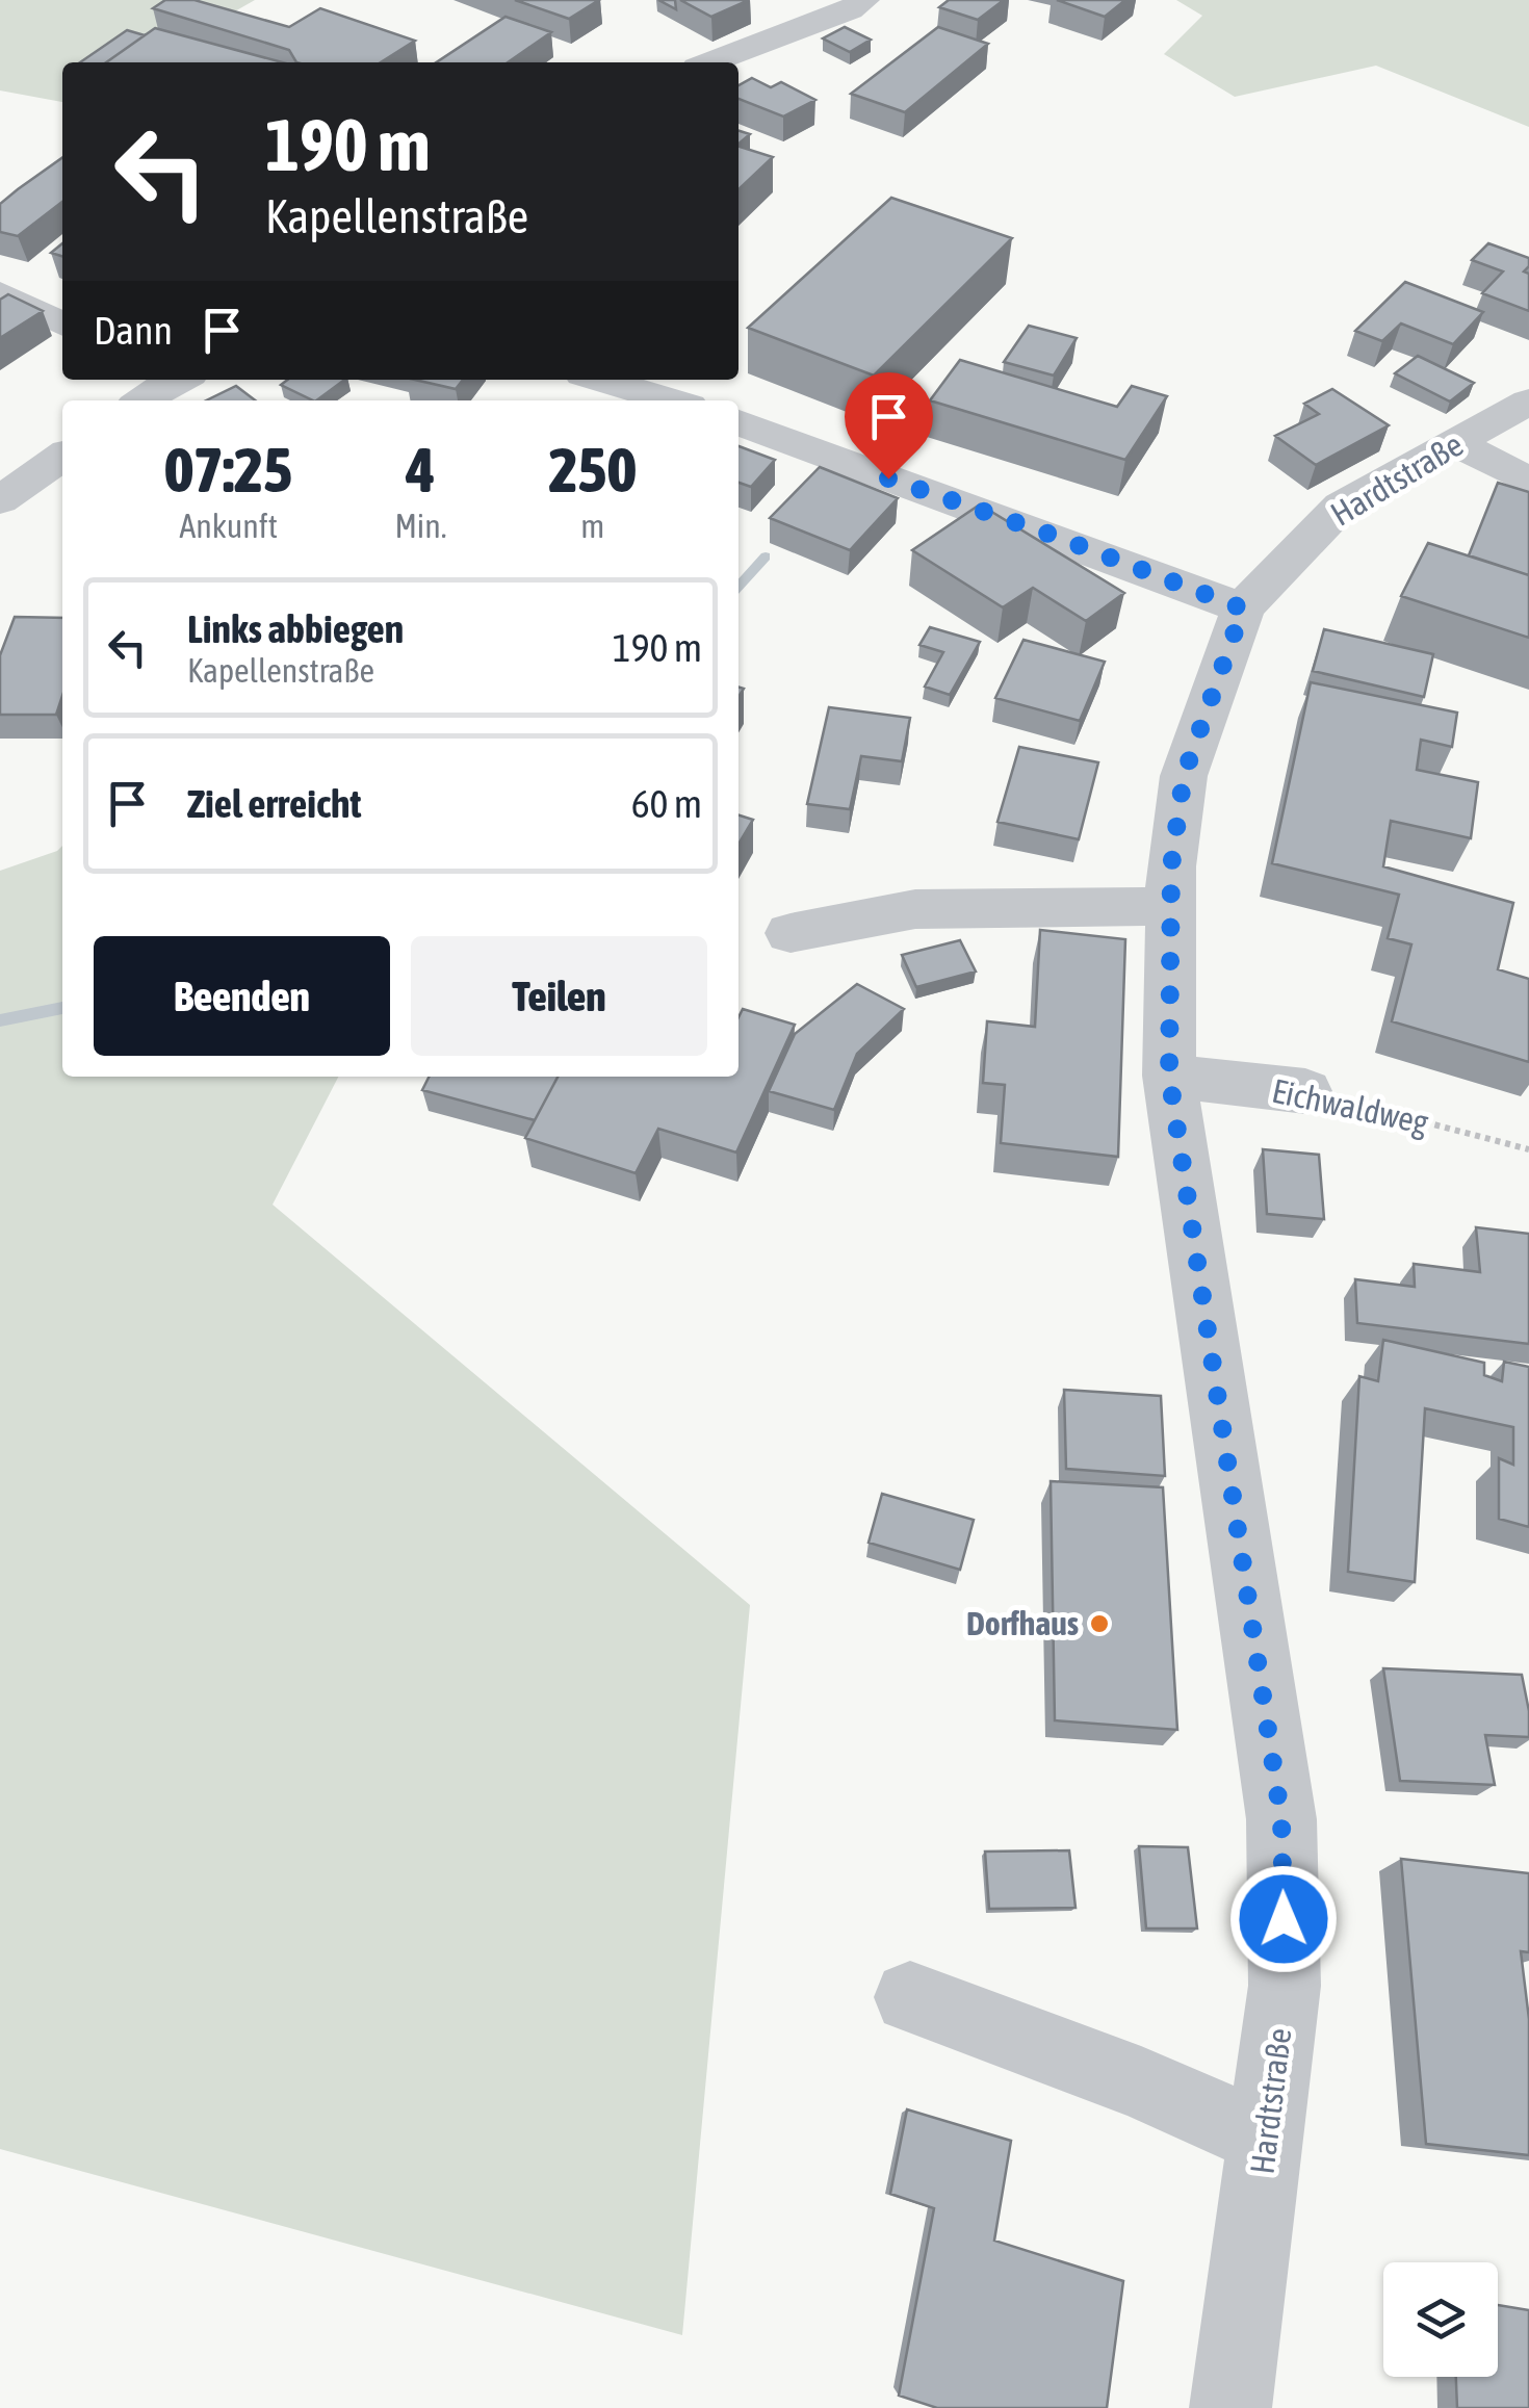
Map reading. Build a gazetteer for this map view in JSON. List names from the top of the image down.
{
  "streets": {
    "street": ["Hardtstraße", "Eichwaldweg"]
  },
  "crossings": [
    ["Hardtstraße", "Eichwaldweg"]
  ],
  "places": ["Dorfhaus"],
  "page": {
    "turn": ["190 m", "Kapellenstraße"],
    "then": "Dann",
    "eta": [
      "07:25",
      "Ankunft",
      "4",
      "Min.",
      "250",
      "m"
    ],
    "list": [
      {
        "name": "Links abbiegen",
        "note": "Kapellenstraße",
        "value": "190 m"
      },
      {
        "name": "Ziel erreicht",
        "value": "60 m"
      }
    ],
    "buttons": ["Beenden", "Teilen"]
  }
}
